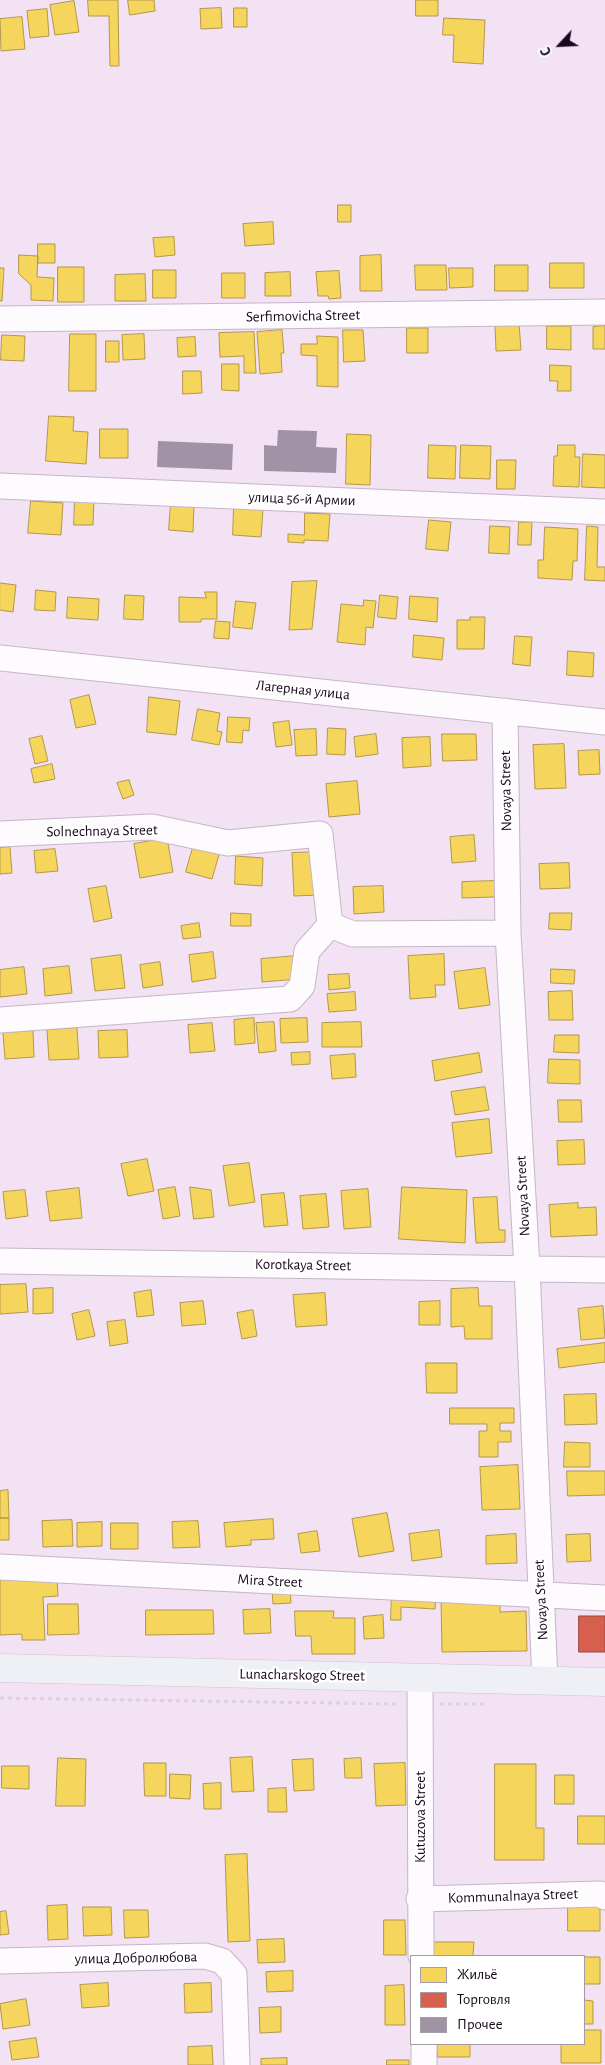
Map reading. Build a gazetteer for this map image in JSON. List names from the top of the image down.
{
  "streets": {
    "main road": ["Lunacharskogo Street"],
    "street": [
      "Serfimovicha Street",
      "улица 56-й Армии",
      "Лагерная улица",
      "Novaya Street",
      "Solnechnaya Street",
      "Korotkaya Street",
      "Mira Street",
      "Kutuzova Street",
      "Kommunalnaya Street",
      "улица Добролюбова"
    ]
  },
  "crossings": [
    ["Лагерная улица", "Novaya Street"],
    ["Novaya Street", "Korotkaya Street"],
    ["Novaya Street", "Mira Street"],
    ["Novaya Street", "Lunacharskogo Street"],
    ["Lunacharskogo Street", "Kutuzova Street"],
    ["Kutuzova Street", "Kommunalnaya Street"]
  ],
  "legend": ["Жильё", "Торговля", "Прочее"],
  "north": "bottom left"
}
